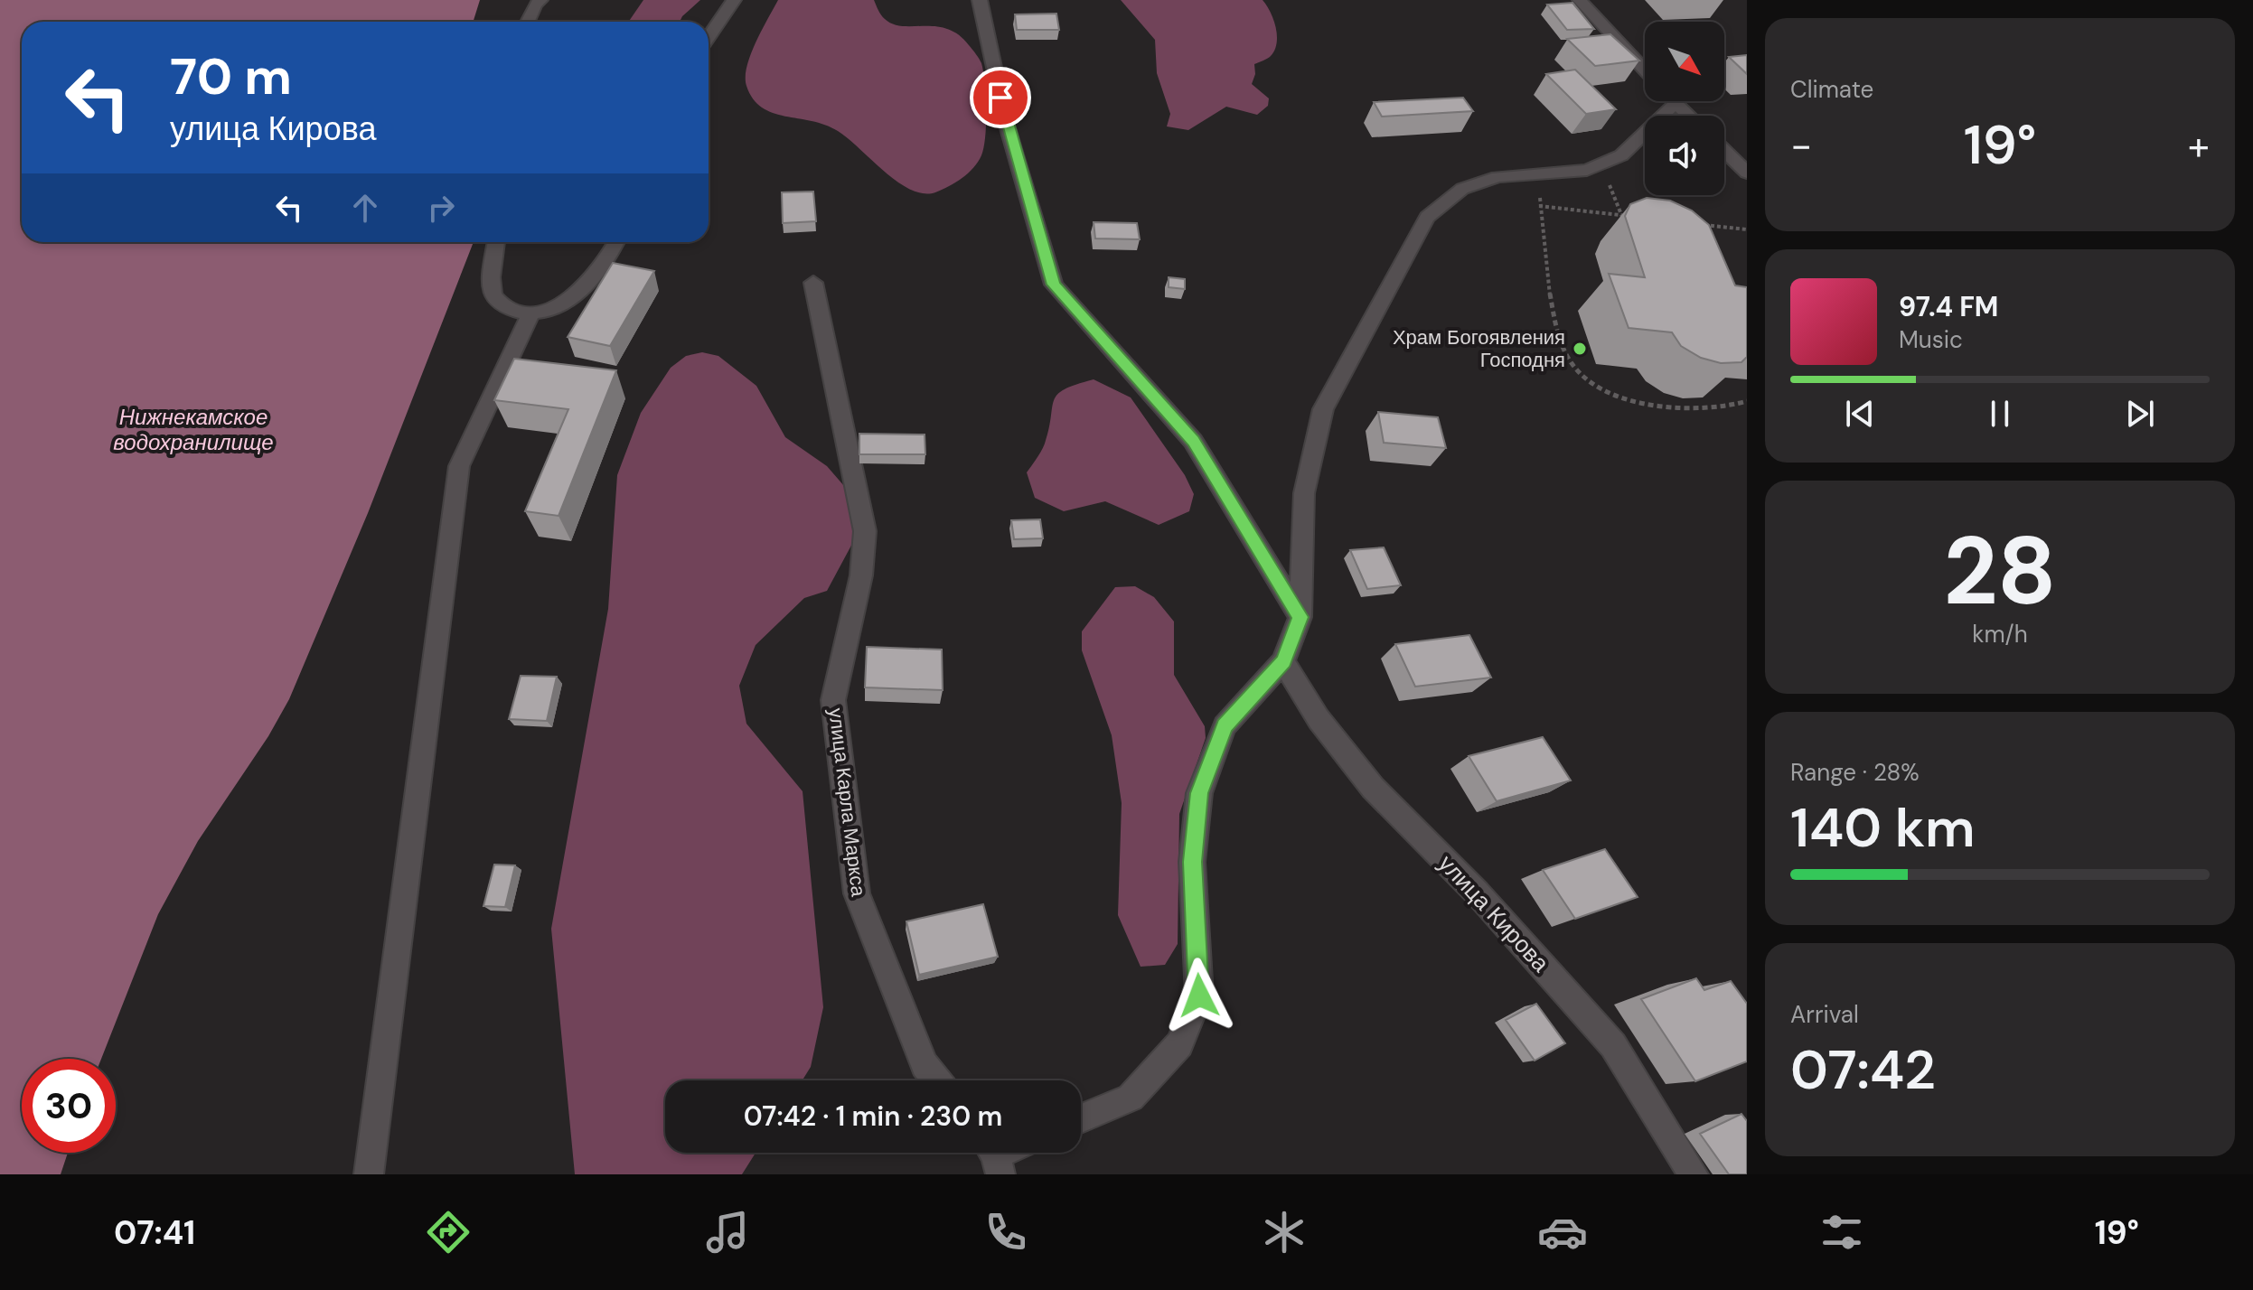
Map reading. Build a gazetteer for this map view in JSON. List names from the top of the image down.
{
  "streets": {
    "street": ["улица Карла Маркса", "улица Кирова"]
  },
  "water": ["Нижнекамское водохранилище"],
  "places": ["Храм Богоявления Господня"],
  "north": "bottom right",
  "page": {
    "tile": [
      "Climate",
      ["28", "km/h"],
      ["Range · 28%", "140 km"],
      ["Arrival", "07:42"]
    ],
    "turn": ["70 m", "улица Кирова"],
    "heat": ["−", "19°", "+"],
    "song": ["97.4 FM", "Music"],
    "limit": "30",
    "trip": "07:42 · 1 min · 230 m",
    "tabs": ["07:41", "19°"]
  }
}
